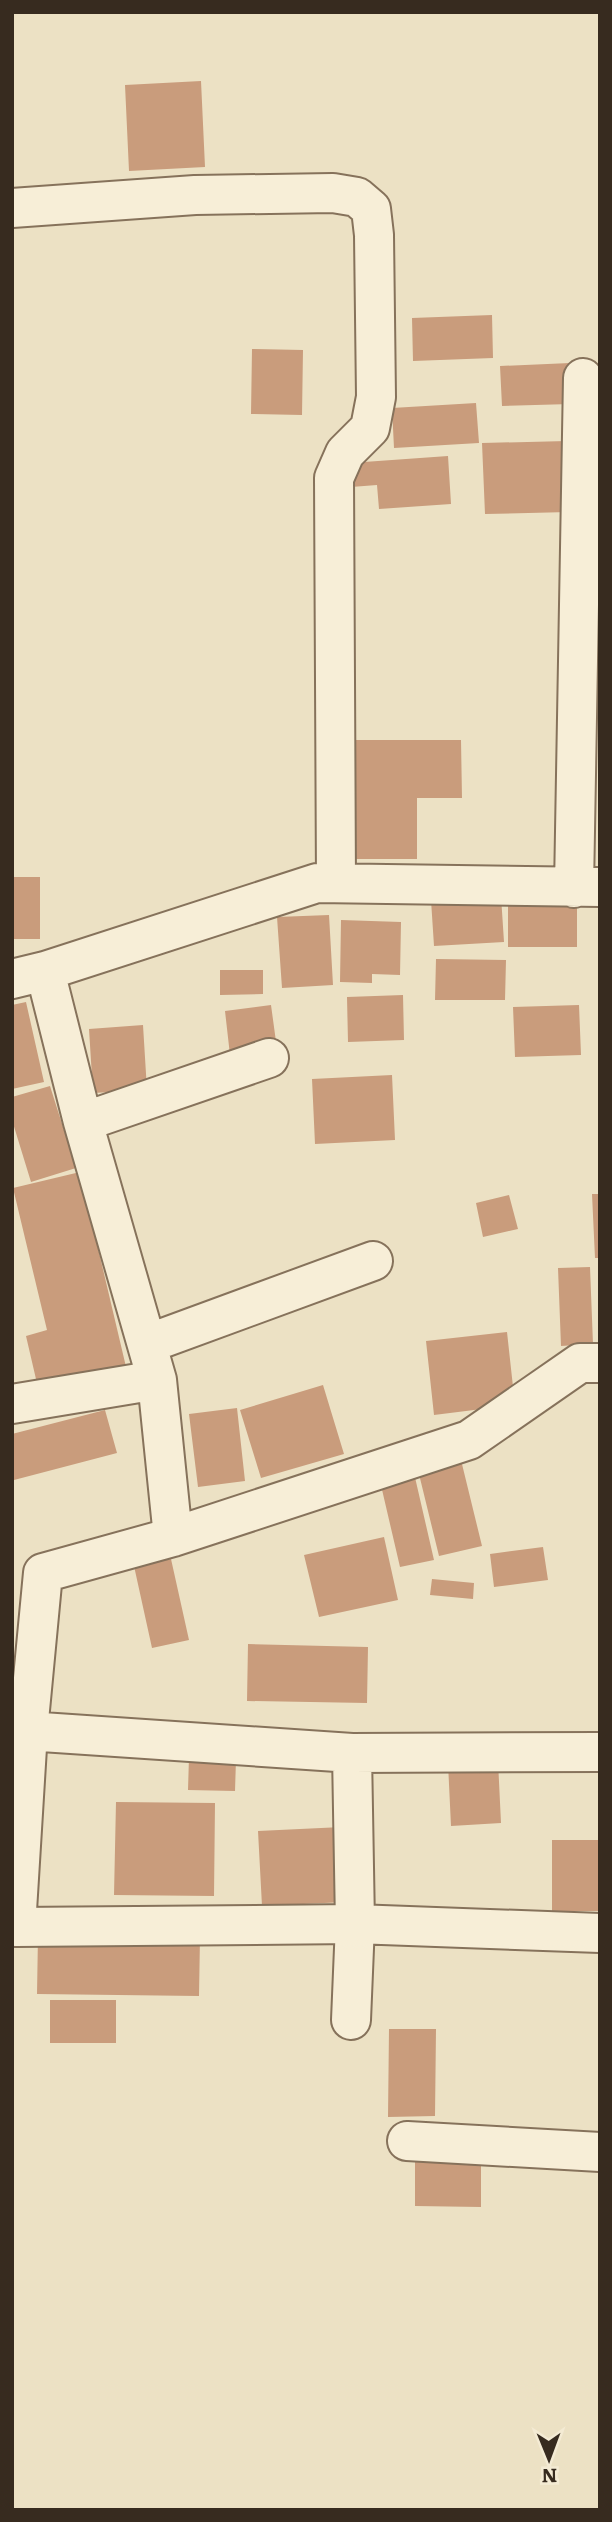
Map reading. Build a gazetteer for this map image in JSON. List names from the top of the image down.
{
  "north": "bottom"
}
